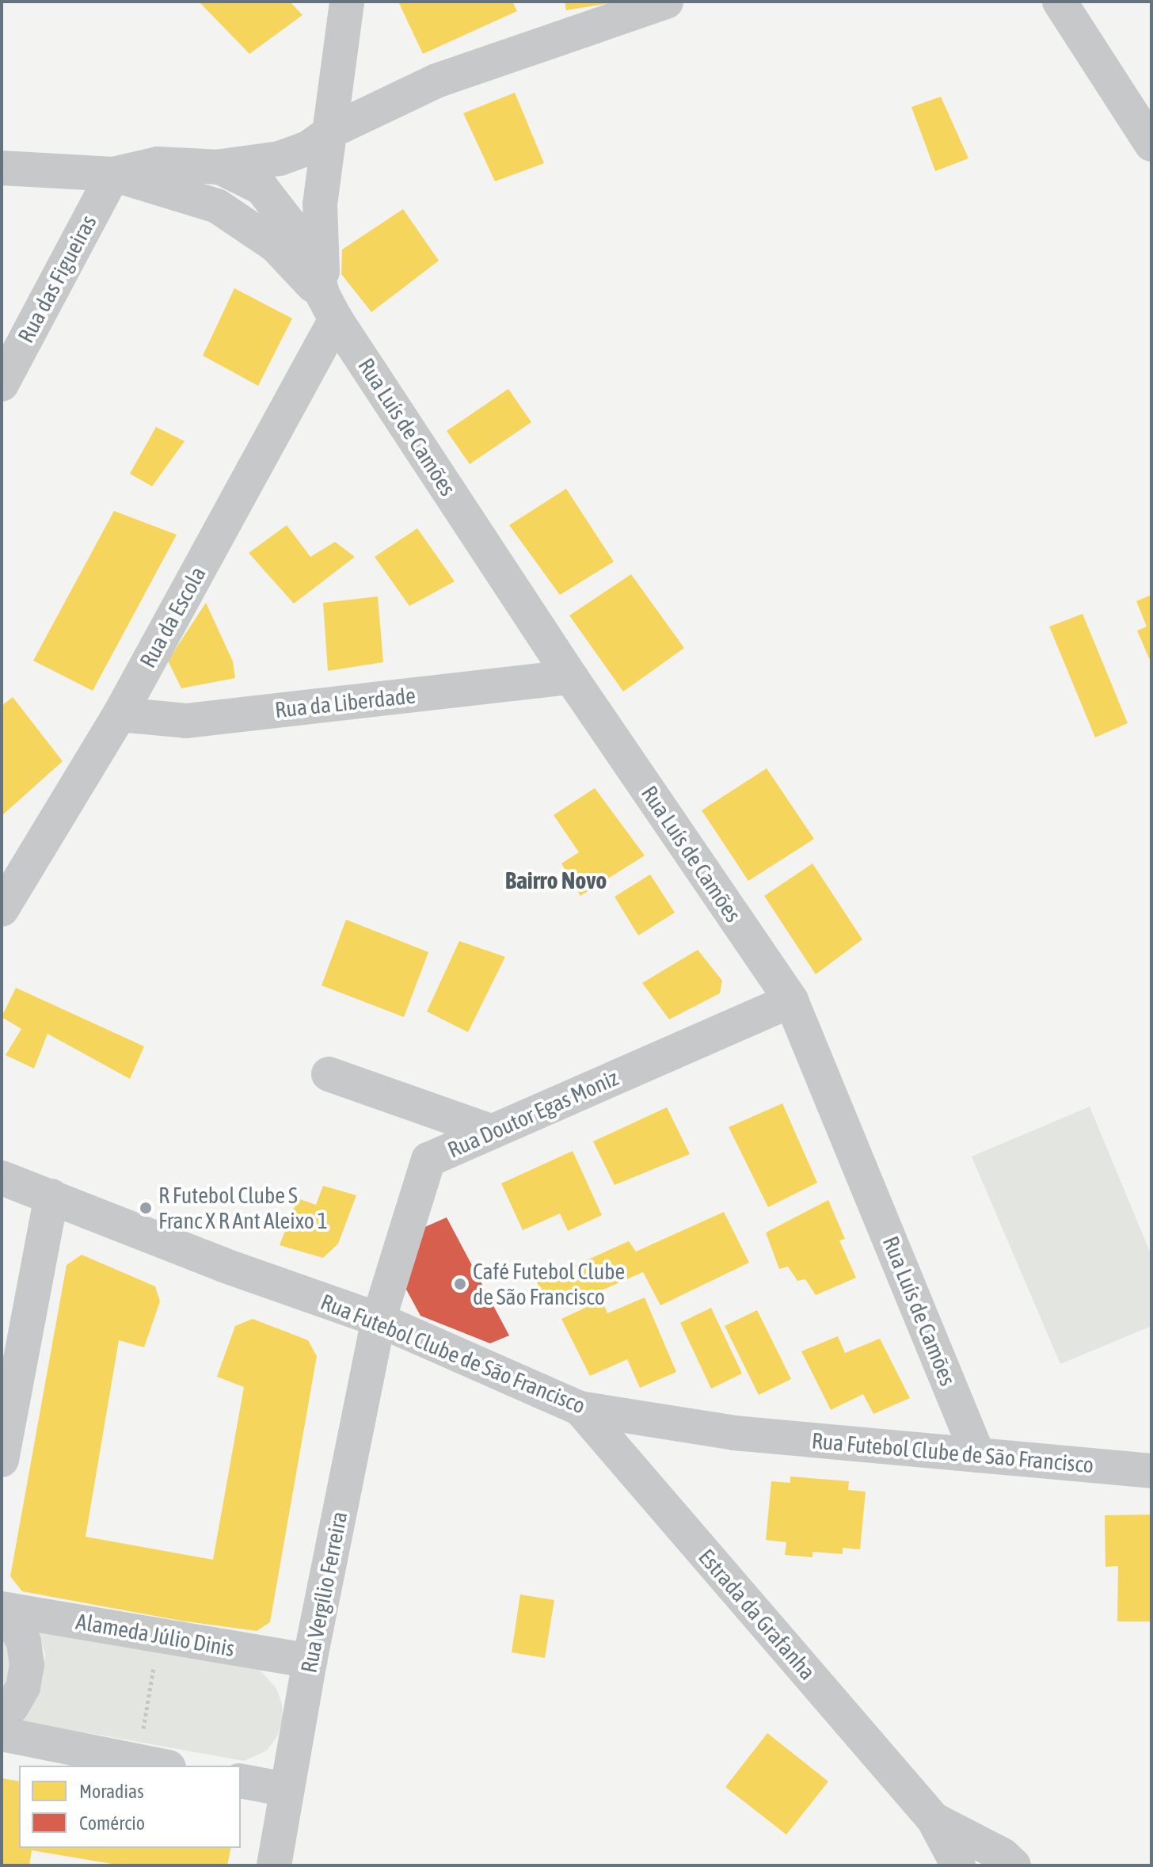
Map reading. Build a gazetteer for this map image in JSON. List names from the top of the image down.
{
  "streets": {
    "street": [
      "Rua das Figueiras",
      "Rua Luís de Camões",
      "Rua da Escola",
      "Rua da Liberdade",
      "Rua Doutor Egas Moniz",
      "Rua Futebol Clube de São Francisco",
      "Rua Vergílio Ferreira",
      "Estrada da Grafanha",
      "Alameda Júlio Dinis"
    ]
  },
  "crossings": [
    ["Rua Luís de Camões", "Rua da Escola"],
    ["Rua Luís de Camões", "Rua da Liberdade"],
    ["Rua Luís de Camões", "Rua Doutor Egas Moniz"],
    ["Rua Luís de Camões", "Rua Futebol Clube de São Francisco"],
    ["Rua da Escola", "Rua da Liberdade"],
    ["Rua Doutor Egas Moniz", "Rua Futebol Clube de São Francisco"],
    ["Rua Doutor Egas Moniz", "Rua Vergílio Ferreira"],
    ["Rua Futebol Clube de São Francisco", "Rua Vergílio Ferreira"],
    ["Rua Futebol Clube de São Francisco", "Estrada da Grafanha"],
    ["Rua Vergílio Ferreira", "Alameda Júlio Dinis"]
  ],
  "districts": ["Bairro Novo"],
  "places": ["R Futebol Clube S Franc X R Ant Aleixo 1", "Café Futebol Clube de São Francisco"],
  "legend": ["Moradias", "Comércio"]
}
